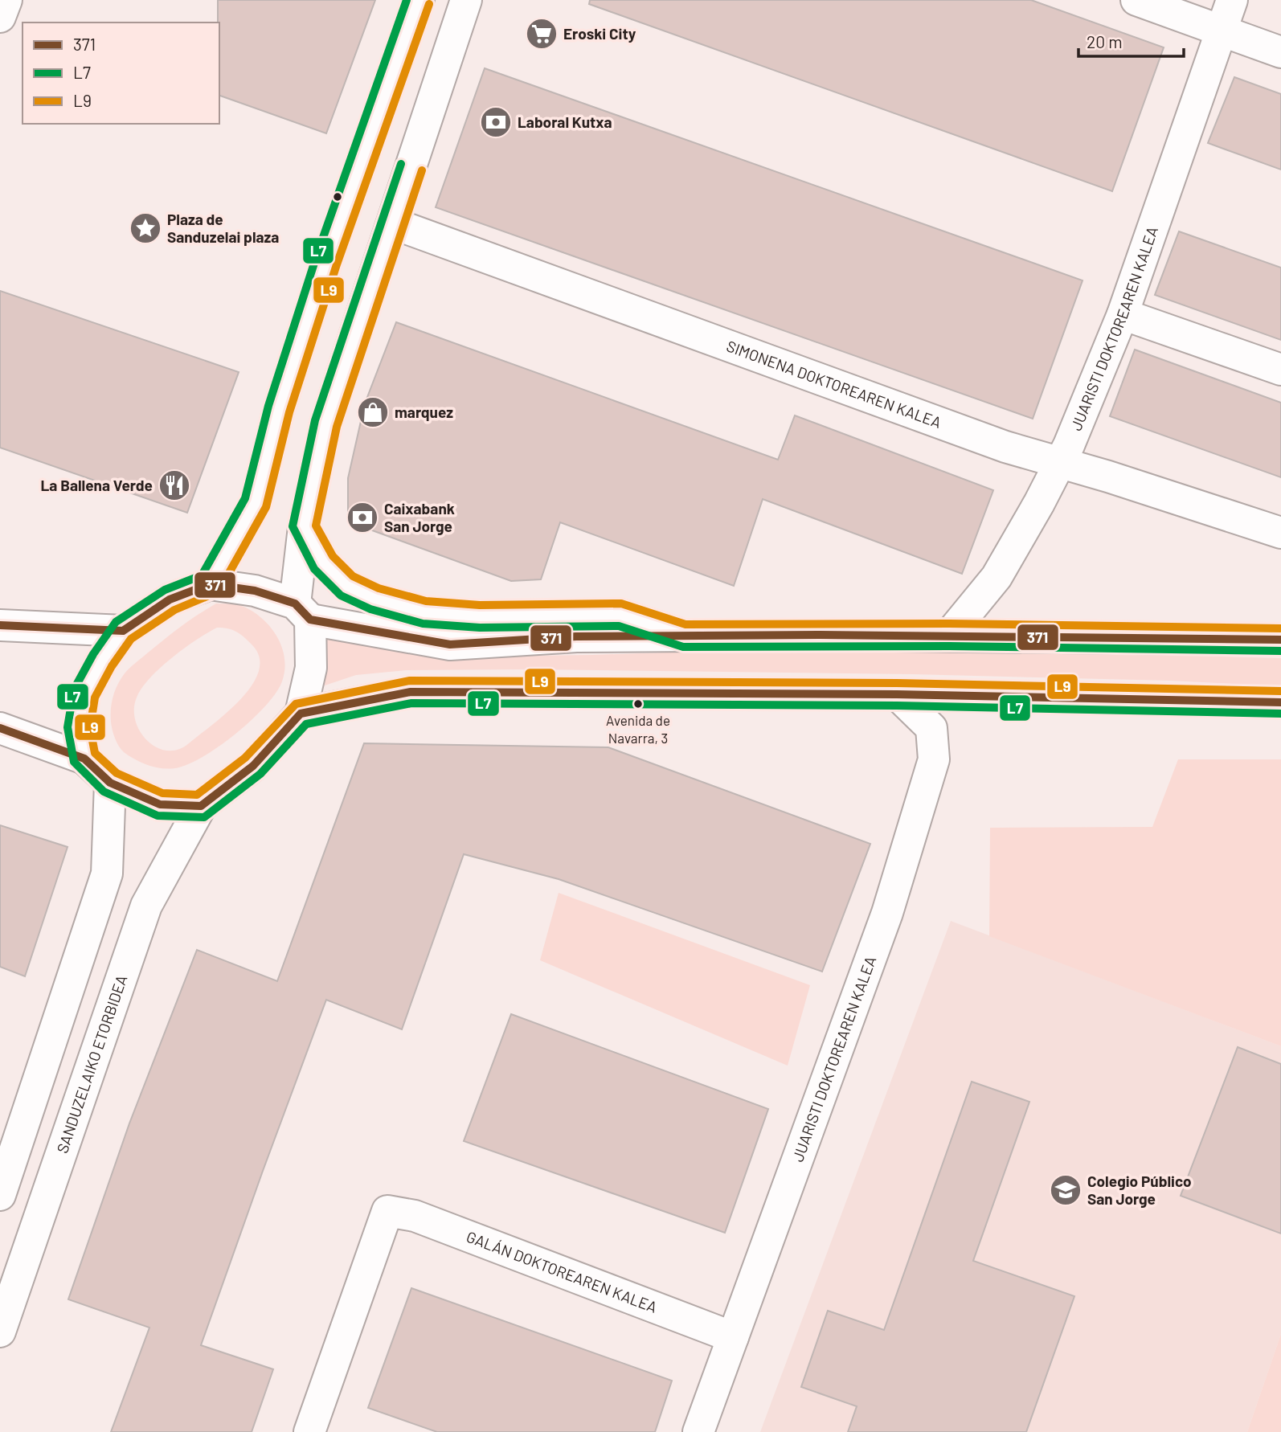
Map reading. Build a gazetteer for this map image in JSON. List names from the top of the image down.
{
  "streets": {
    "main road": [
      "JUARISTI DOKTOREAREN KALEA",
      "SIMONENA DOKTOREAREN KALEA",
      "SANDUZELAIKO ETORBIDEA",
      "GALÁN DOKTOREAREN KALEA"
    ]
  },
  "crossings": [
    ["JUARISTI DOKTOREAREN KALEA", "SIMONENA DOKTOREAREN KALEA"],
    ["JUARISTI DOKTOREAREN KALEA", "GALÁN DOKTOREAREN KALEA"]
  ],
  "places": {
    "supermarket": ["Eroski City"],
    "bank": ["Laboral Kutxa", "Caixabank San Jorge"],
    "place": ["Plaza de Sanduzelai plaza"],
    "shop": ["marquez"],
    "restaurant": ["La Ballena Verde"],
    "other": ["Avenida de Navarra, 3"],
    "school or university": ["Colegio Público San Jorge"]
  },
  "lines": ["transit line L7", "transit line L9", "transit line 371"],
  "legend": ["371", "L7", "L9"],
  "scale_bar": "20 m"
}
